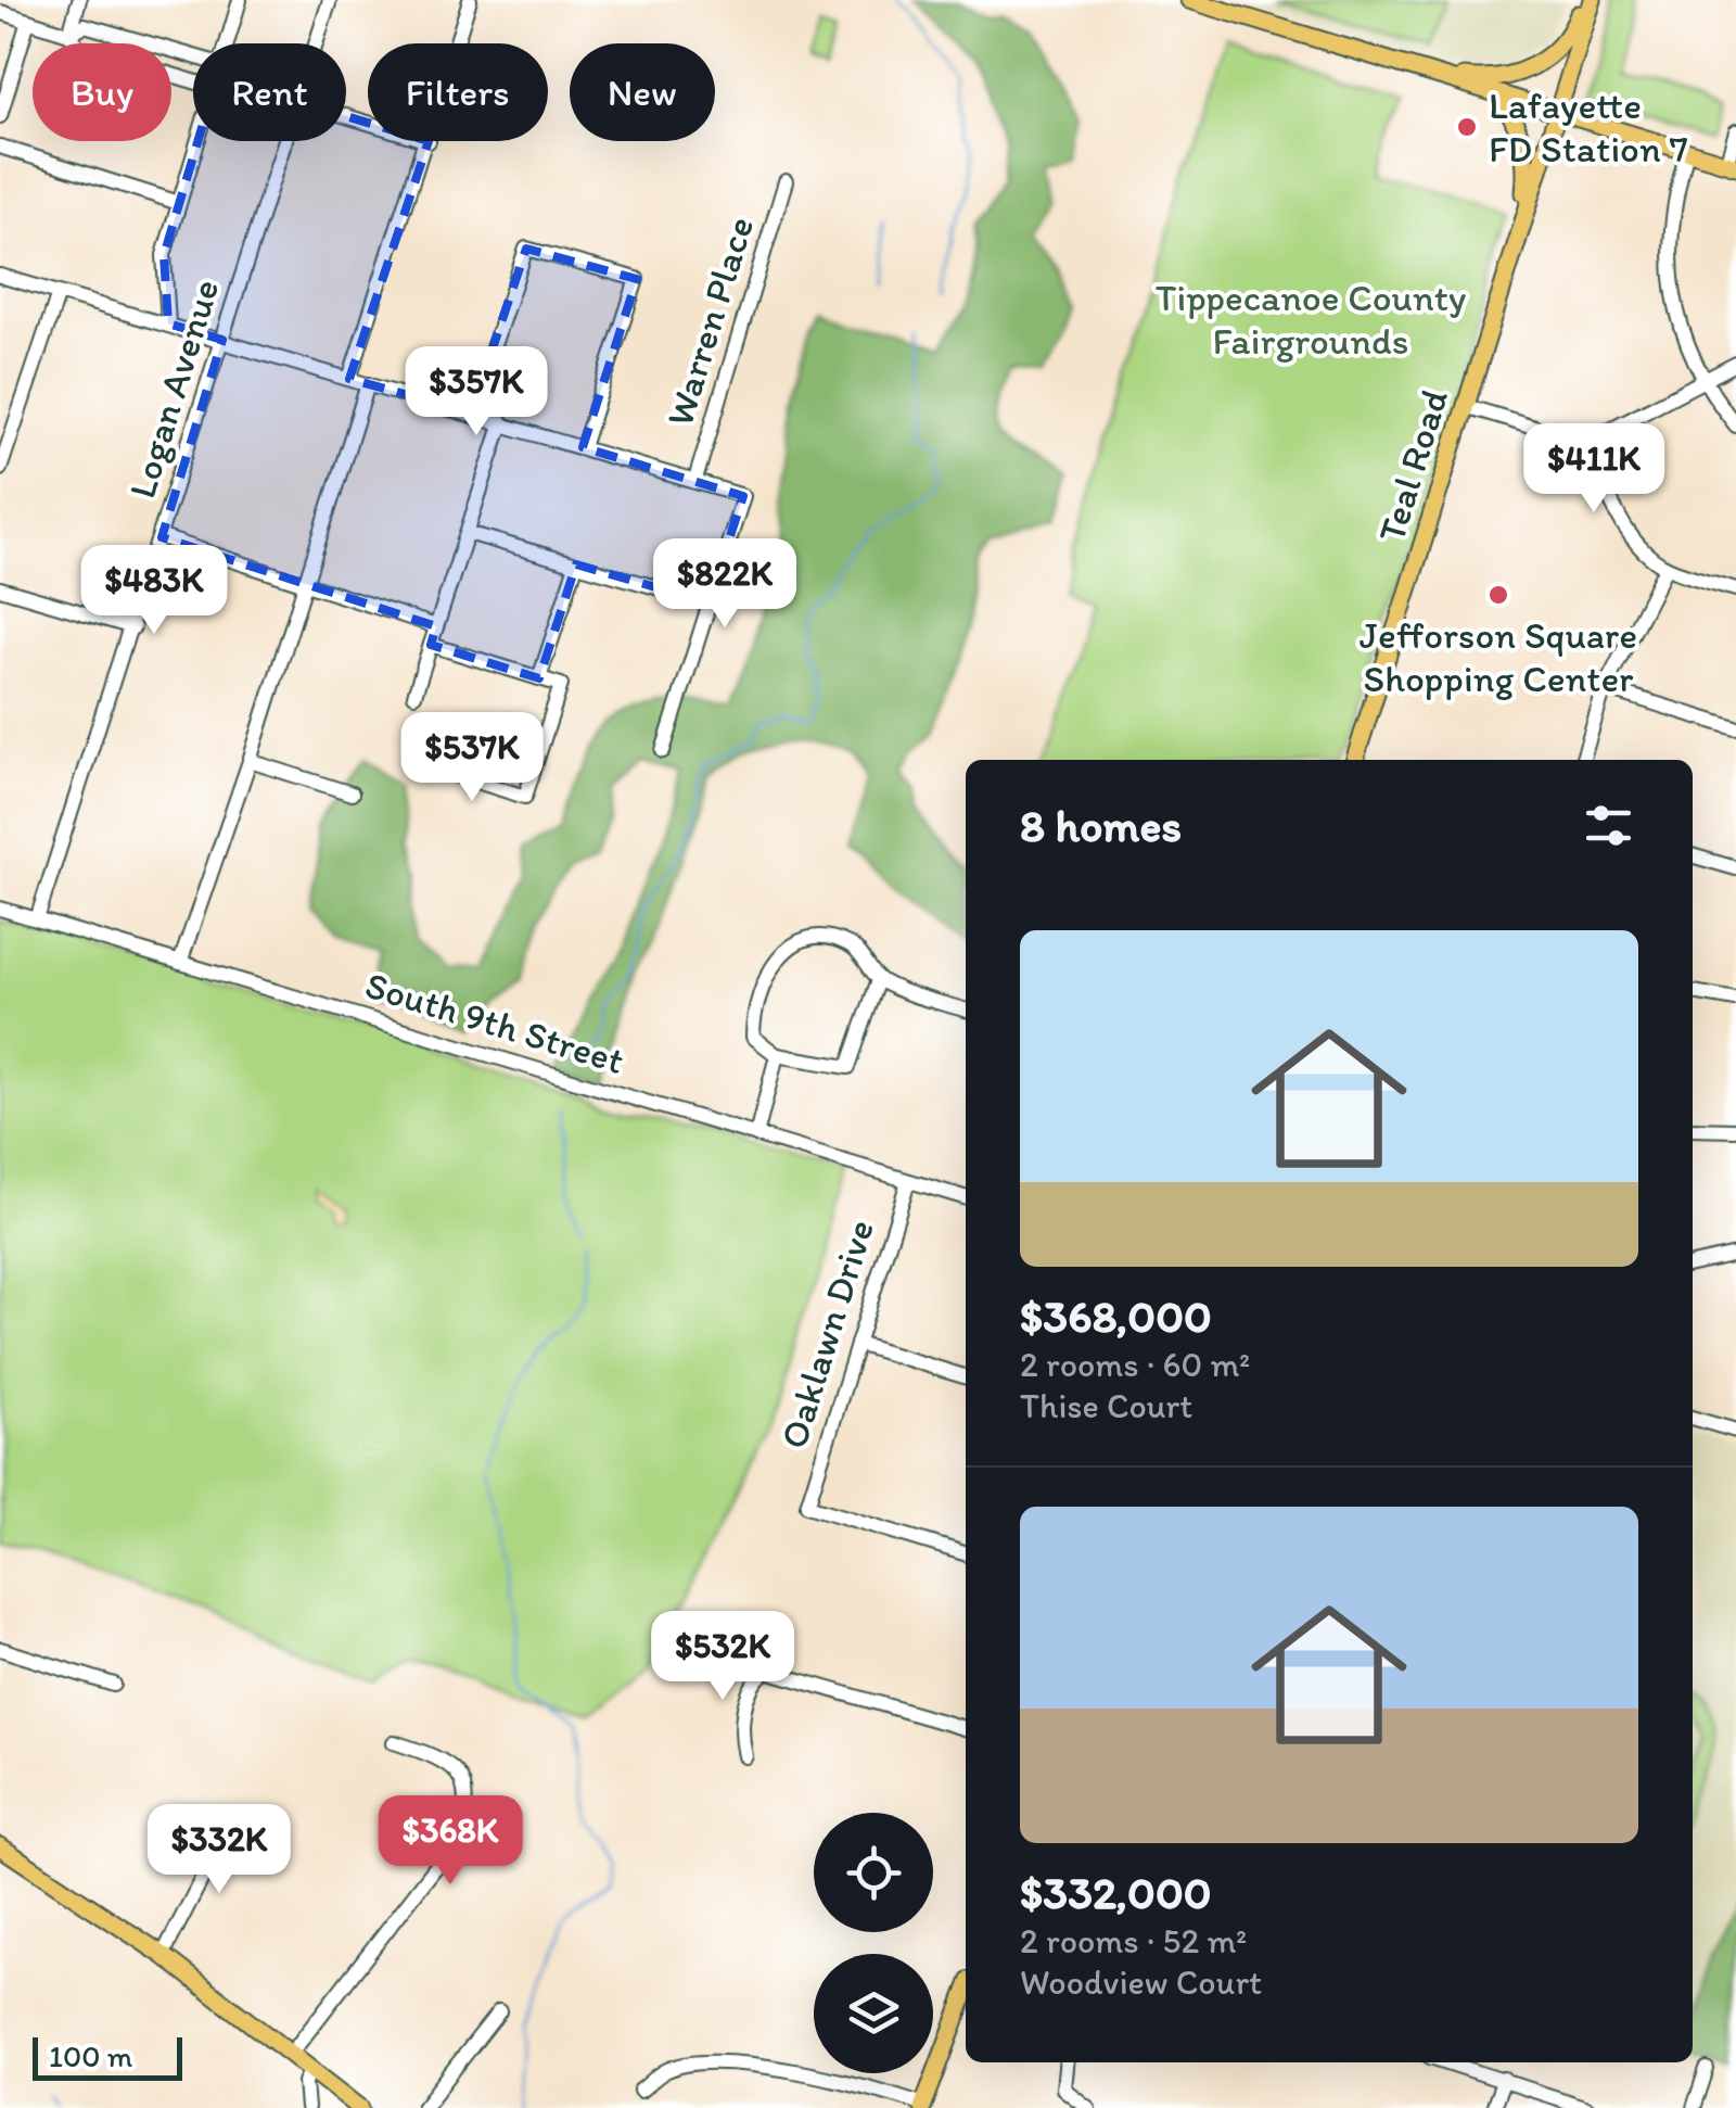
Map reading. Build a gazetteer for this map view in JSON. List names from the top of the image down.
{
  "streets": {
    "main road": ["Teal Road"],
    "street": [
      "Warren Place",
      "Logan Avenue",
      "South 9th Street",
      "Oaklawn Drive"
    ]
  },
  "crossings": [
    ["Logan Avenue", "South 9th Street"],
    ["South 9th Street", "Oaklawn Drive"]
  ],
  "parks": ["Tippecanoe County Fairgrounds"],
  "places": ["Lafayette FD Station 7", "Jefforson Square Shopping Center"],
  "scale_bar": "100 m",
  "page": {
    "chip": [
      "Buy",
      "Rent",
      "Filters",
      "New"
    ],
    "price": [
      "$357K",
      "$411K",
      "$822K",
      "$483K",
      "$537K",
      "$532K",
      "$368K",
      "$332K"
    ],
    "heading": "8 homes",
    "list": [
      {
        "name": "$368,000",
        "note": "2 rooms · 60 m² · Thise Court"
      },
      {
        "name": "$332,000",
        "note": "2 rooms · 52 m² · Woodview Court"
      }
    ],
    "scale": "100 m"
  }
}
